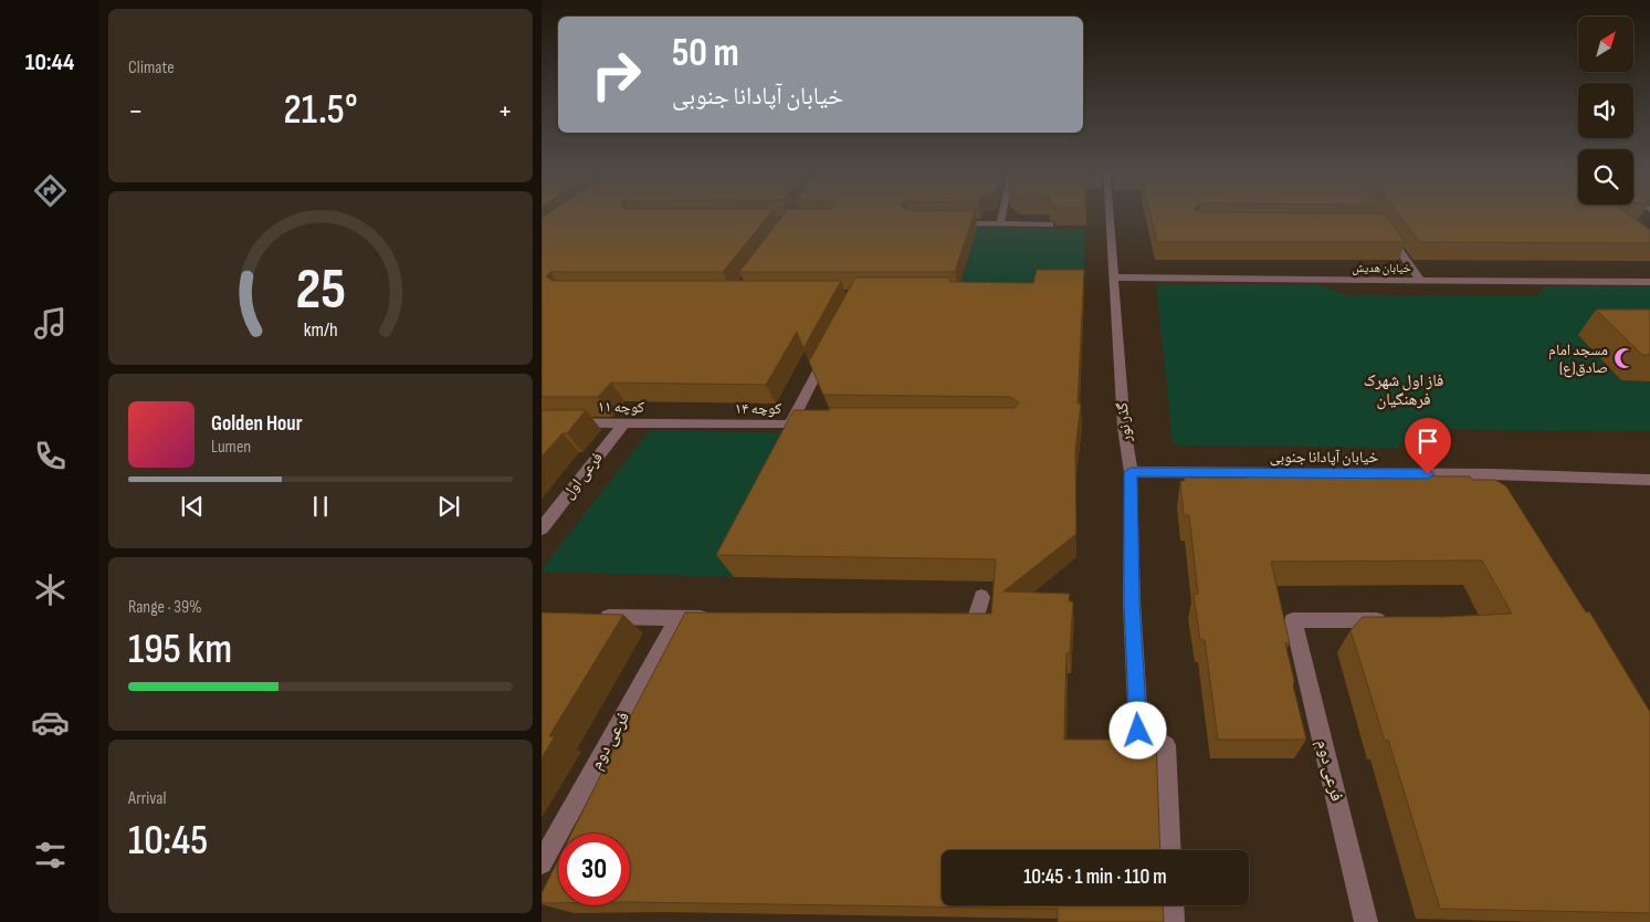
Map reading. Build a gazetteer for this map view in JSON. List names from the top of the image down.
{
  "streets": {
    "street": [
      "خیابان هدیش",
      "کوچه ۱۱",
      "کوچه ۱۴",
      "گذر نور",
      "خیابان آپادانا جنوبی",
      "فرعی اول",
      "فرعی دوم"
    ]
  },
  "crossings": [
    ["خیابان هدیش", "گذر نور"],
    ["کوچه ۱۱", "کوچه ۱۴"],
    ["کوچه ۱۱", "فرعی اول"],
    ["گذر نور", "خیابان آپادانا جنوبی"]
  ],
  "districts": ["فاز اول شهرک فرهنگیان"],
  "places": {
    "mosque": ["مسجد امام صادق(ع)"]
  },
  "north": "top right",
  "page": {
    "tabs": "10:44",
    "tile": [
      "Climate",
      ["Range · 39%", "195 km"],
      ["Arrival", "10:45"]
    ],
    "turn": ["50 m", "خیابان آپادانا جنوبی"],
    "heat": ["−", "21.5°", "+"],
    "song": ["Golden Hour", "Lumen"],
    "limit": "30",
    "trip": "10:45 · 1 min · 110 m",
    "gauge": ["25", "km/h"]
  }
}
